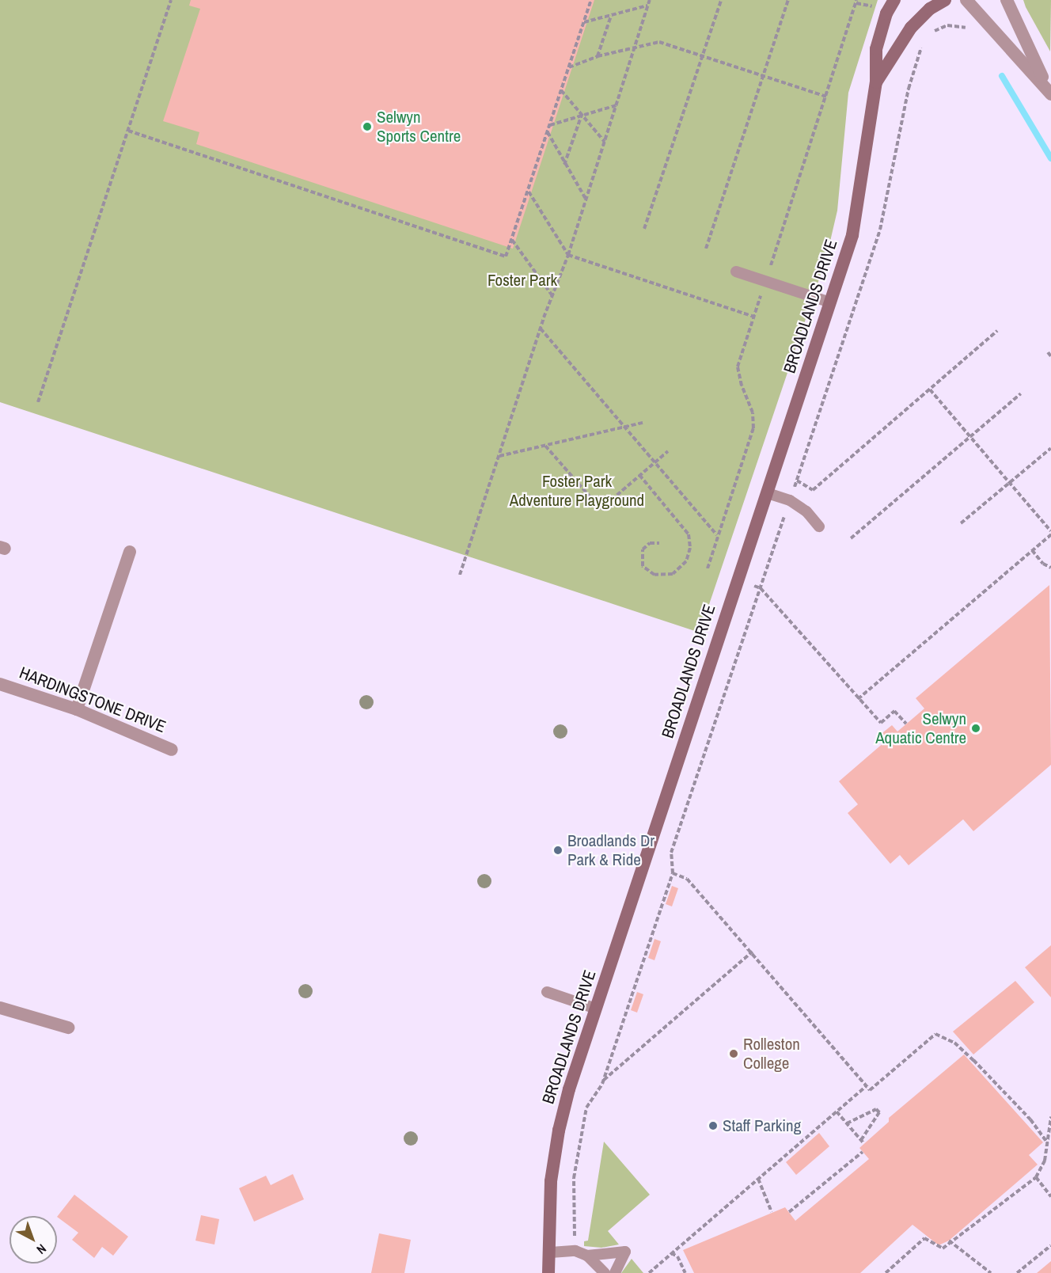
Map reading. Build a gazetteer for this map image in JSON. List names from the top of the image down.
{
  "streets": {
    "main road": ["BROADLANDS DRIVE"],
    "street": ["HARDINGSTONE DRIVE"]
  },
  "parks": ["Foster Park", "Foster Park Adventure Playground"],
  "places": [
    "Selwyn Sports Centre",
    "Selwyn Aquatic Centre",
    "Broadlands Dr Park & Ride",
    "Rolleston College",
    "Staff Parking"
  ],
  "north": "bottom right"
}
